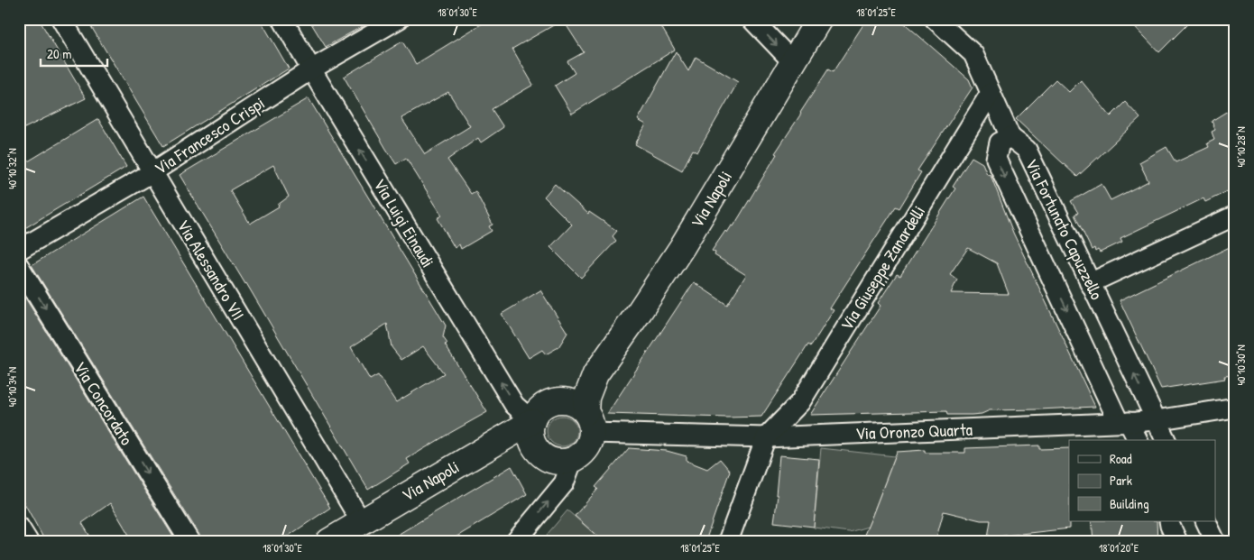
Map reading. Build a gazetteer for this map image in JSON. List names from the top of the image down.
{
  "streets": {
    "main road": ["Via Napoli"],
    "street": [
      "Via Francesco Crispi",
      "Via Luigi Einaudi",
      "Via Fortunato Capuzzello",
      "Via Giuseppe Zanardelli",
      "Via Alessandro VII",
      "Via Concordato",
      "Via Oronzo Quarta"
    ]
  },
  "crossings": [
    ["Via Francesco Crispi", "Via Luigi Einaudi"],
    ["Via Francesco Crispi", "Via Alessandro VII"],
    ["Via Napoli", "Via Luigi Einaudi"],
    ["Via Napoli", "Via Alessandro VII"],
    ["Via Napoli", "Via Oronzo Quarta"],
    ["Via Luigi Einaudi", "Via Oronzo Quarta"],
    ["Via Fortunato Capuzzello", "Via Oronzo Quarta"],
    ["Via Giuseppe Zanardelli", "Via Oronzo Quarta"]
  ],
  "one_way": ["Via Luigi Einaudi", "Via Concordato"],
  "legend": ["Road", "Park", "Building"],
  "scale_bar": "20 m",
  "coordinates": [
    "18°01'30\"E",
    "18°01'25\"E",
    "40°10'28\"N",
    "40°10'32\"N",
    "40°10'30\"N",
    "40°10'34\"N",
    "18°01'20\"E"
  ]
}
